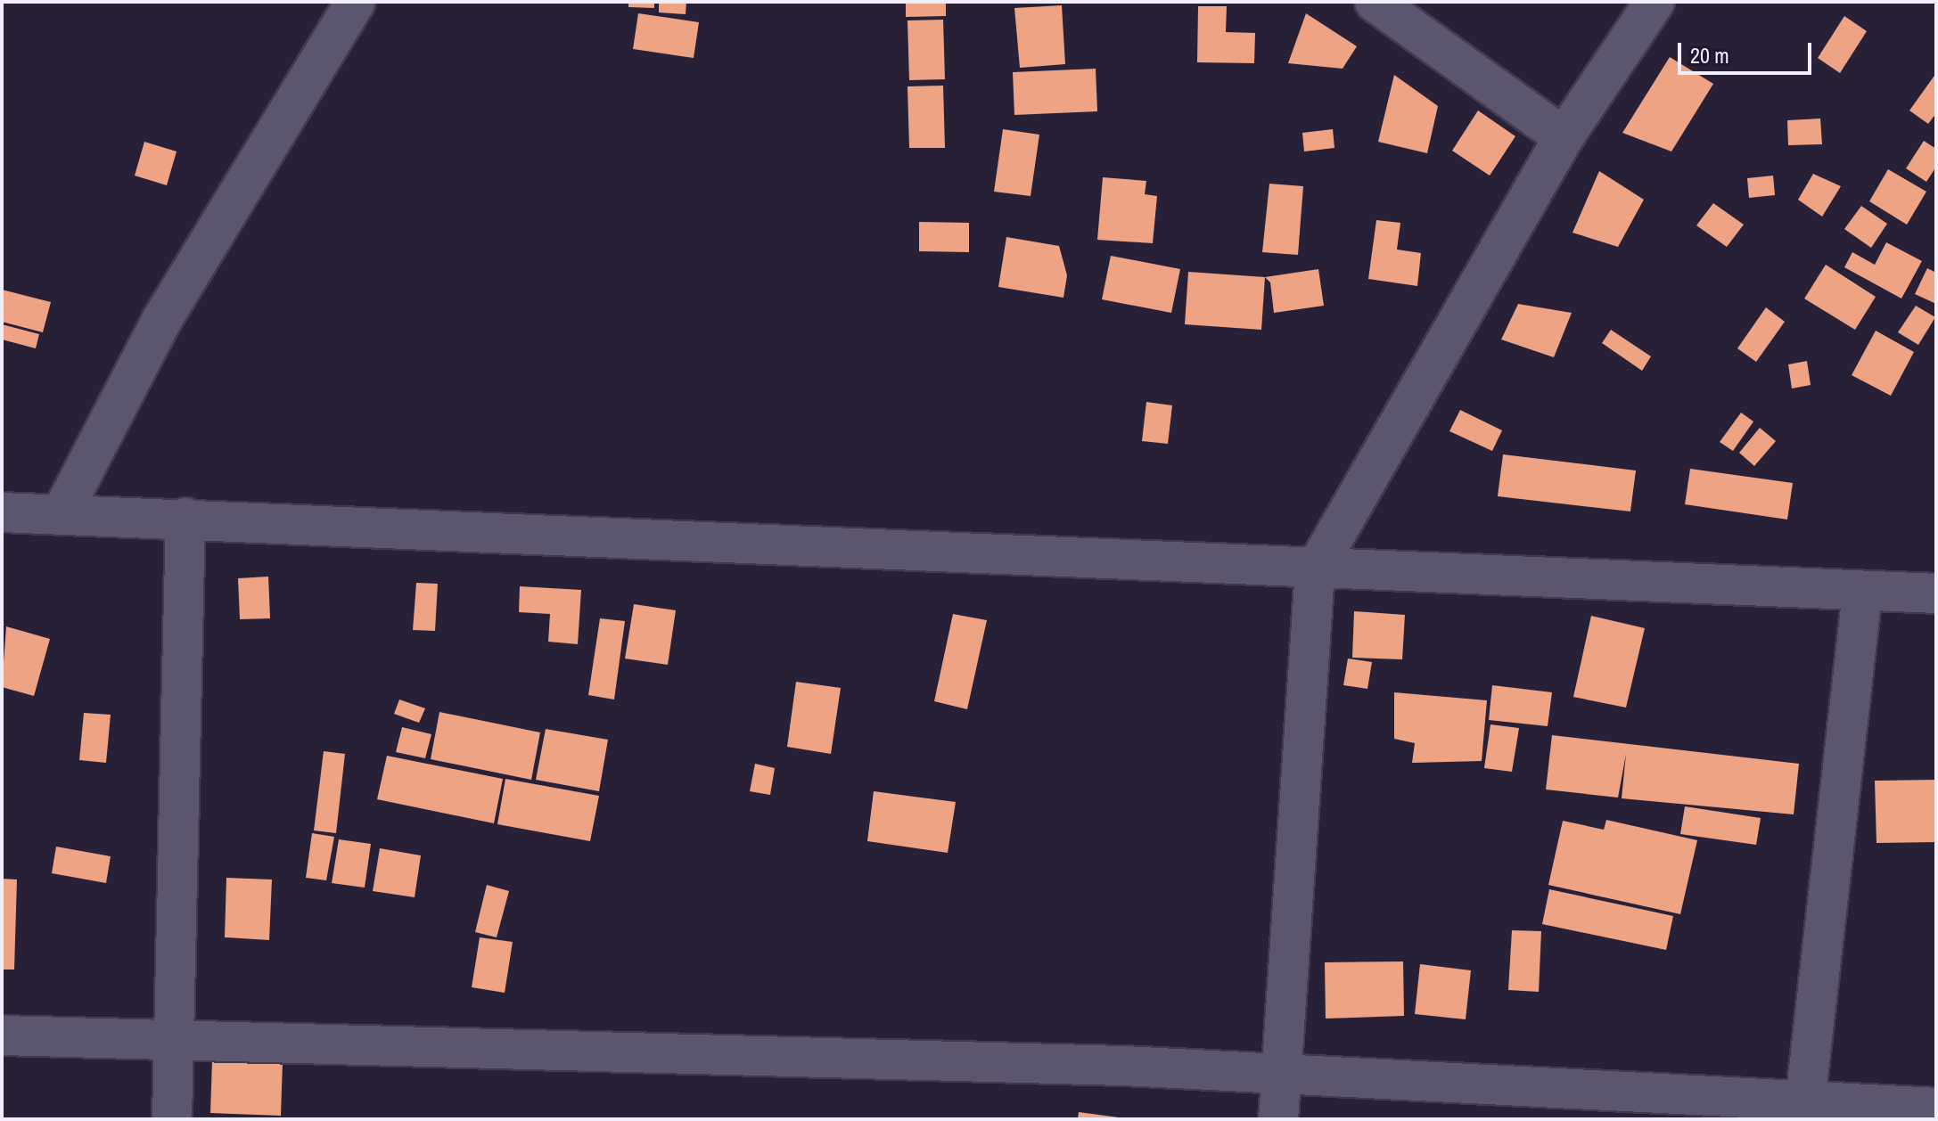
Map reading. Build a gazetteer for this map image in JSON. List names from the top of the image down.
{
  "scale_bar": "20 m"
}
